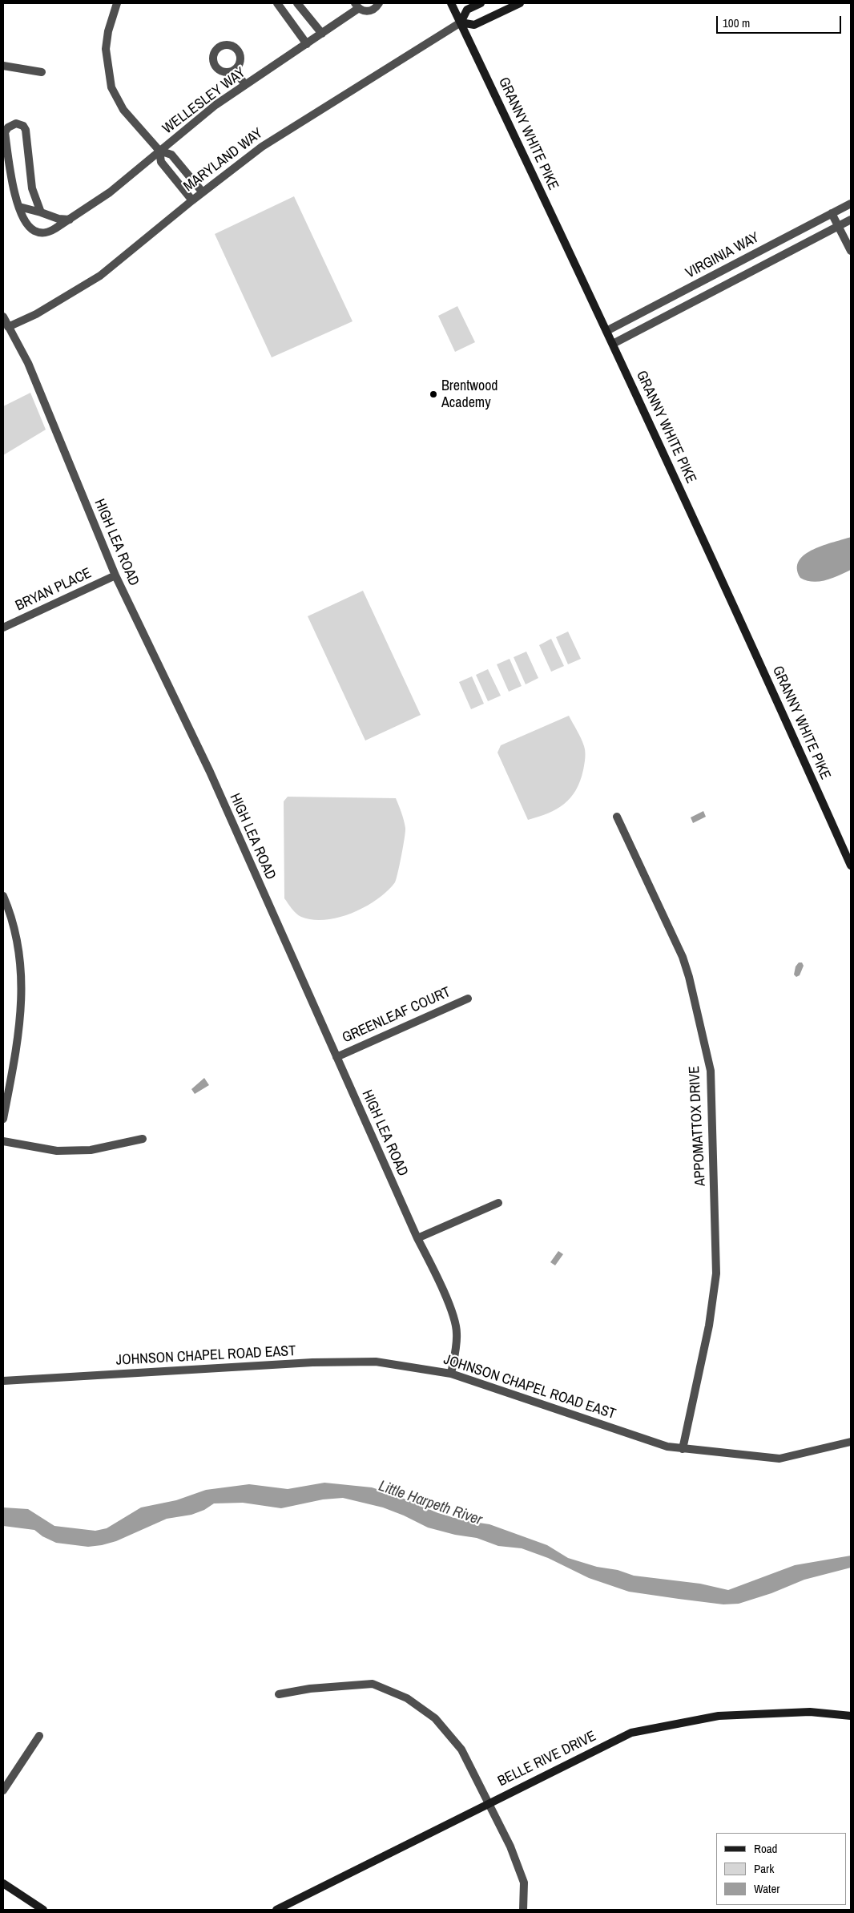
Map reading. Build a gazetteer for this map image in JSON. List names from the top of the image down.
{
  "streets": {
    "main road": ["GRANNY WHITE PIKE", "MARYLAND WAY", "BELLE RIVE DRIVE"],
    "street": [
      "WELLESLEY WAY",
      "VIRGINIA WAY",
      "HIGH LEA ROAD",
      "BRYAN PLACE",
      "GREENLEAF COURT",
      "APPOMATTOX DRIVE",
      "JOHNSON CHAPEL ROAD EAST"
    ]
  },
  "crossings": [
    ["GRANNY WHITE PIKE", "MARYLAND WAY"],
    ["GRANNY WHITE PIKE", "VIRGINIA WAY"],
    ["MARYLAND WAY", "HIGH LEA ROAD"],
    ["HIGH LEA ROAD", "BRYAN PLACE"],
    ["HIGH LEA ROAD", "GREENLEAF COURT"],
    ["HIGH LEA ROAD", "JOHNSON CHAPEL ROAD EAST"],
    ["APPOMATTOX DRIVE", "JOHNSON CHAPEL ROAD EAST"]
  ],
  "water": ["Little Harpeth River"],
  "places": ["Brentwood Academy"],
  "legend": ["Road", "Park", "Water"],
  "scale_bar": "100 m"
}
